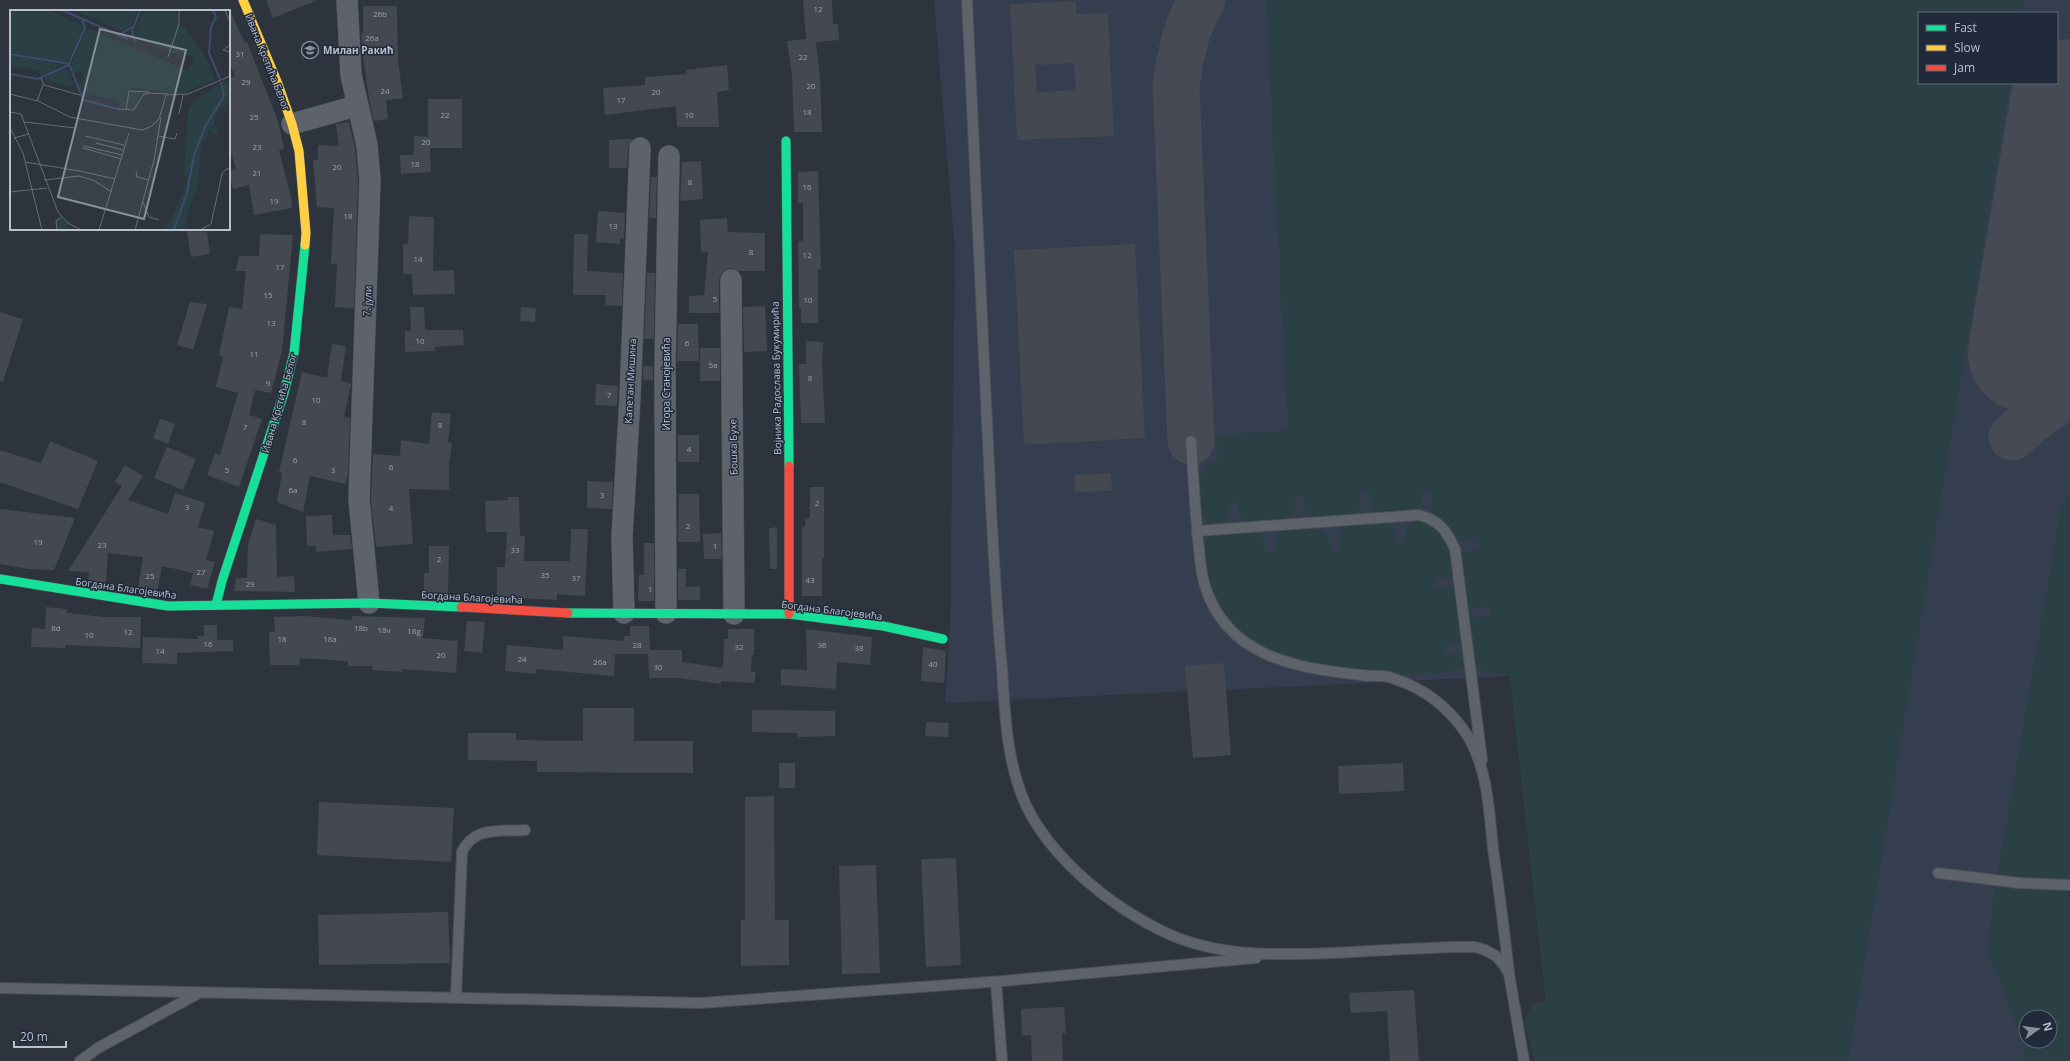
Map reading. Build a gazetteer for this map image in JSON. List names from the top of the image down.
{
  "streets": {
    "street": [
      "Ивана Крстића Белог",
      "7. јули",
      "Војника Радослава Букумирића",
      "Капетан Мишина",
      "Игора Станојевића",
      "Бошка Бухе",
      "Богдана Благојевића"
    ]
  },
  "crossings": [
    ["Ивана Крстића Белог", "7. јули"],
    ["Ивана Крстића Белог", "Богдана Благојевића"],
    ["7. јули", "Богдана Благојевића"],
    ["Војника Радослава Букумирића", "Богдана Благојевића"],
    ["Капетан Мишина", "Богдана Благојевића"],
    ["Игора Станојевића", "Богдана Благојевића"],
    ["Бошка Бухе", "Богдана Благојевића"]
  ],
  "places": {
    "school or university": ["Милан Ракић"]
  },
  "house_numbers": [
    "12",
    "26b",
    "26a",
    "31",
    "22",
    "29",
    "20",
    "24",
    "20",
    "17",
    "18",
    "22",
    "10",
    "25",
    "20",
    "23",
    "18",
    "20",
    "21",
    "8",
    "16",
    "19",
    "18",
    "13",
    "8",
    "12",
    "14",
    "17",
    "15",
    "5",
    "10",
    "13",
    "10",
    "6",
    "11",
    "5a",
    "8",
    "9",
    "7",
    "10",
    "8",
    "8",
    "7",
    "4",
    "6",
    "6",
    "5",
    "3",
    "6a",
    "3",
    "2",
    "3",
    "4",
    "2",
    "19",
    "23",
    "1",
    "33",
    "2",
    "27",
    "35",
    "25",
    "37",
    "43",
    "29",
    "1",
    "8d",
    "18b",
    "18v",
    "18g",
    "12",
    "10",
    "18",
    "18a",
    "16",
    "28",
    "36",
    "32",
    "38",
    "14",
    "20",
    "24",
    "26a",
    "40",
    "30"
  ],
  "legend": ["Fast", "Slow", "Jam"],
  "scale_bar": "20 m",
  "north": "right"
}
